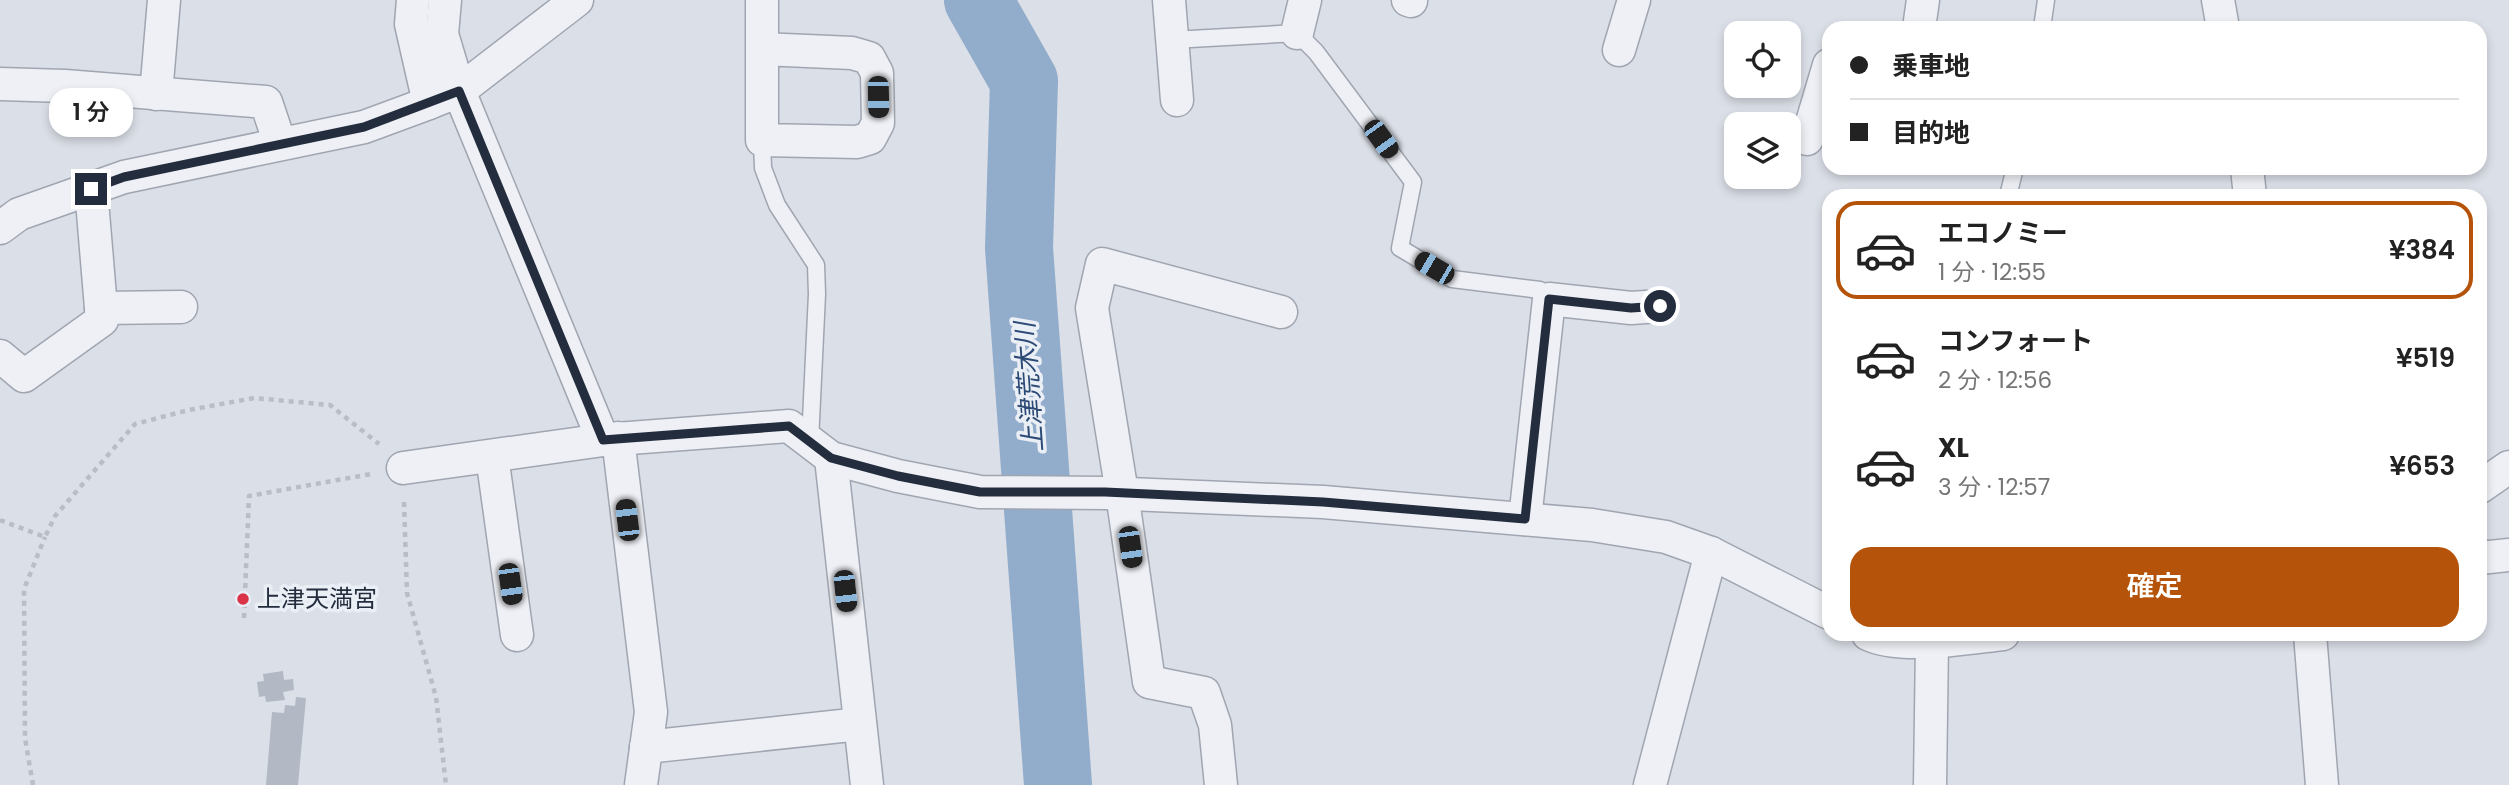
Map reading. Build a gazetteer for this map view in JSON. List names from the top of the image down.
{
  "water": ["上津荒木川"],
  "places": ["上津天満宮"],
  "page": {
    "banner": ["乗車地", "目的地"],
    "bubble": "1 分",
    "list": [
      {
        "name": "エコノミー",
        "note": "1 分 · 12:55",
        "value": "¥384"
      },
      {
        "name": "コンフォート",
        "note": "2 分 · 12:56",
        "value": "¥519"
      },
      {
        "name": "XL",
        "note": "3 分 · 12:57",
        "value": "¥653"
      }
    ],
    "buttons": "確定"
  }
}
